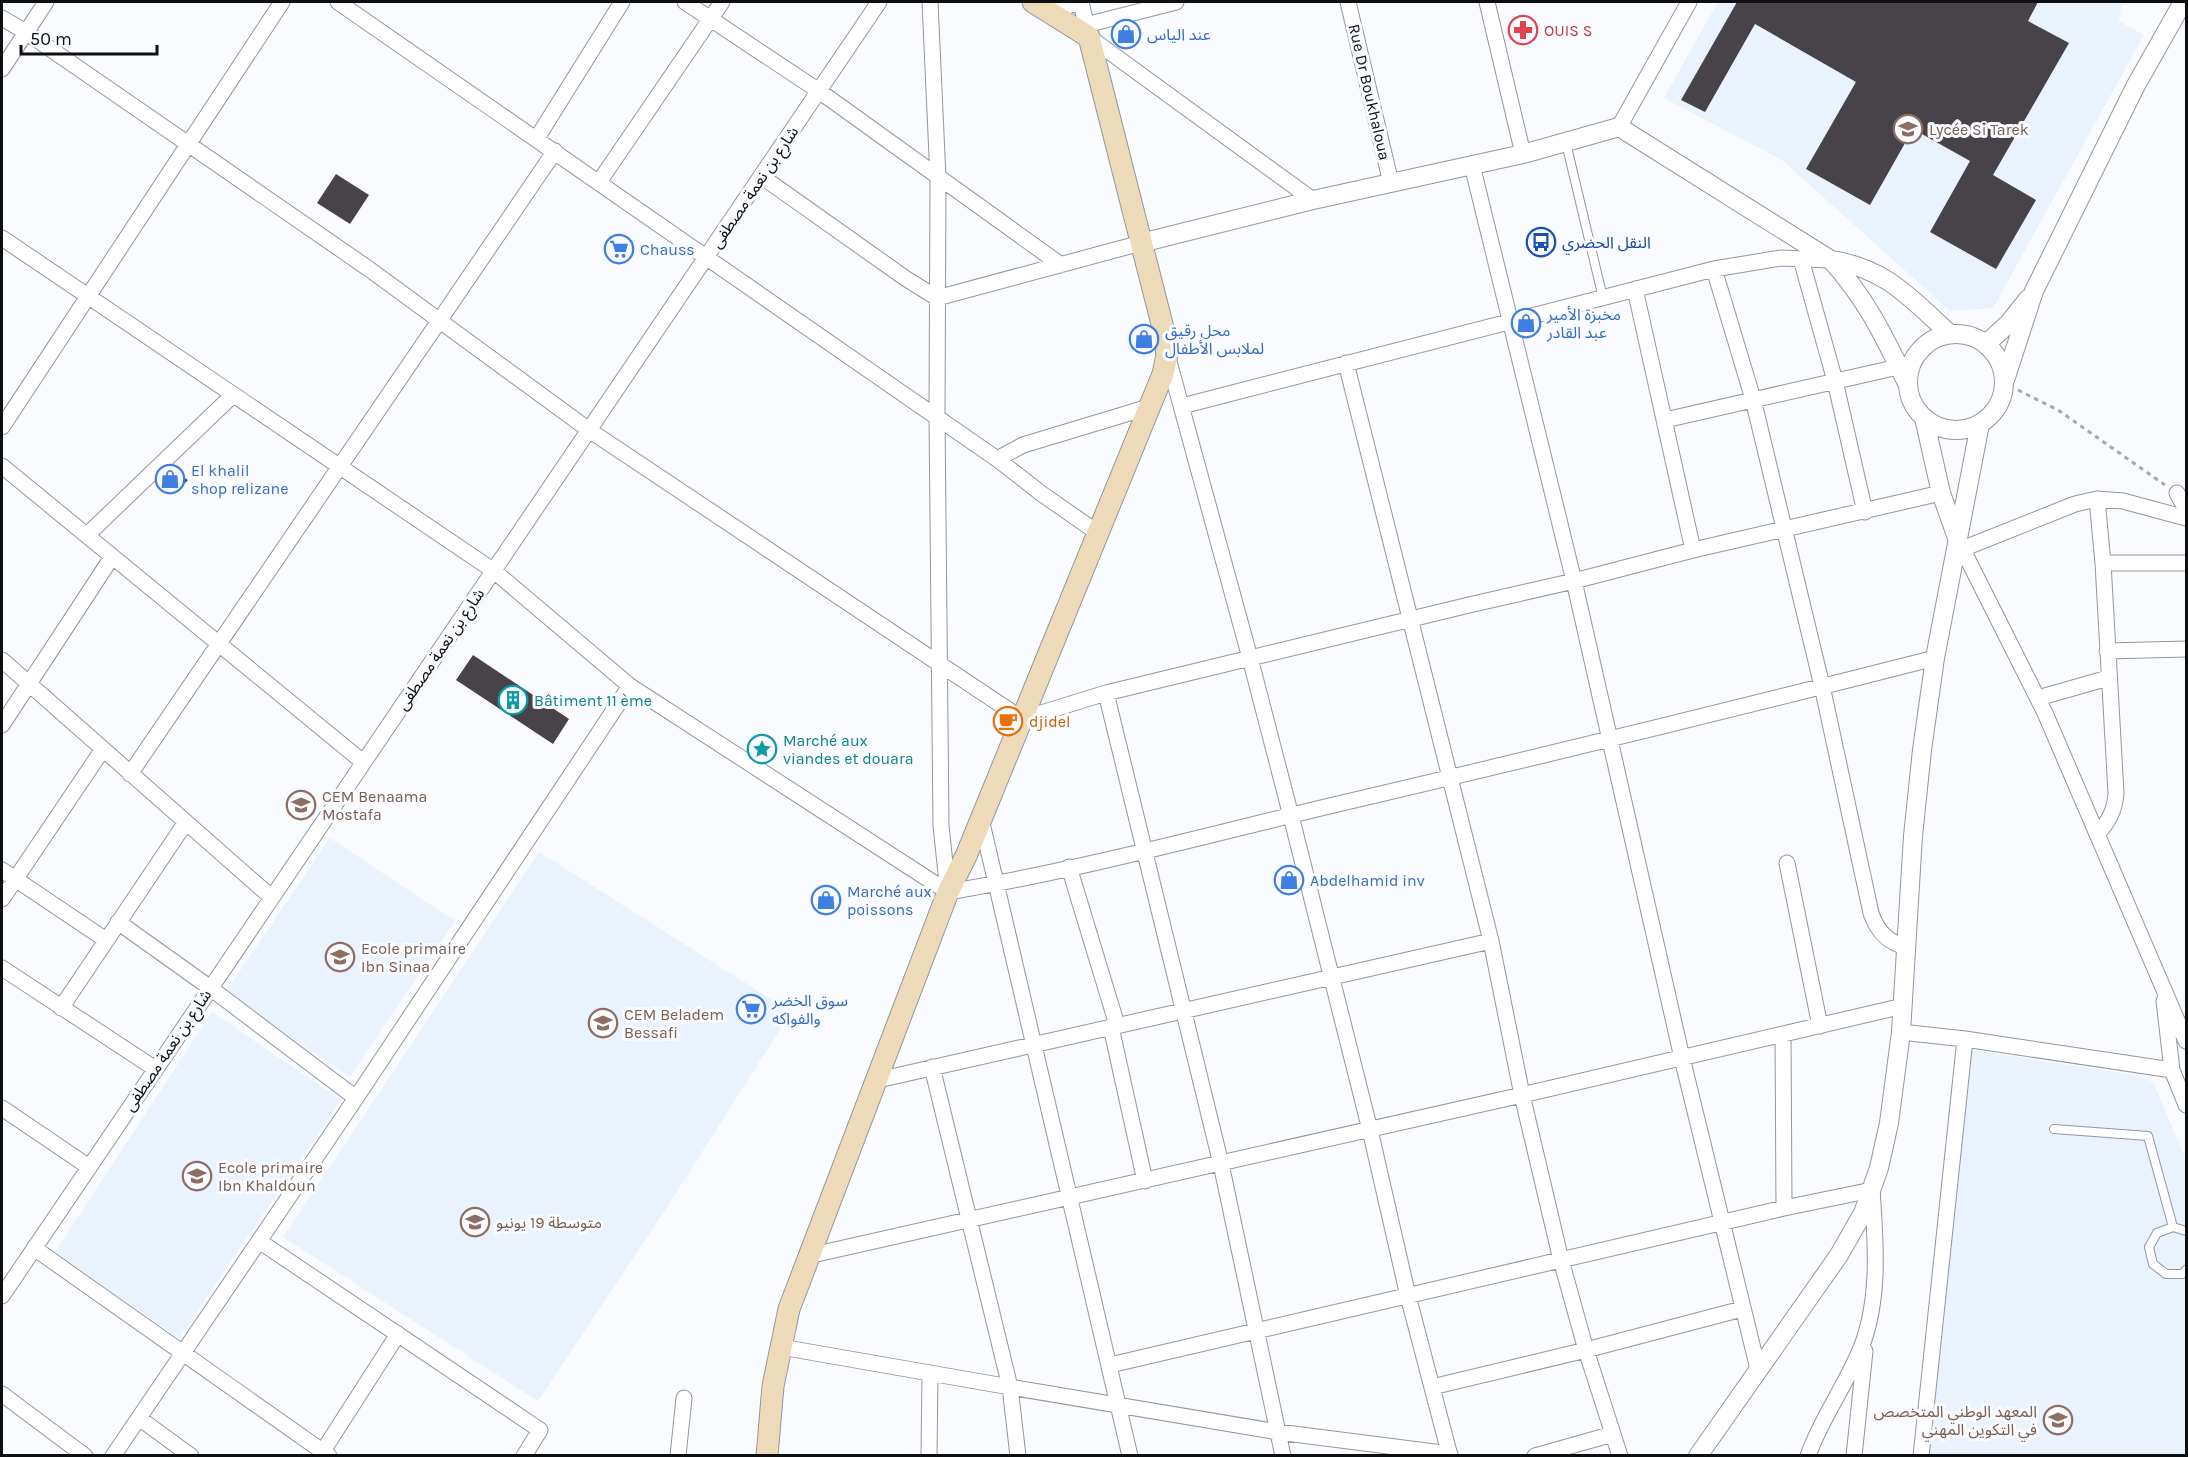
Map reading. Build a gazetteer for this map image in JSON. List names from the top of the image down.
{
  "streets": {
    "street": ["Rue Dr Boukhaloua", "شارع بن نعمة مصطفى"]
  },
  "places": {
    "pharmacy": ["OUIS S"],
    "shop": [
      "عند الياس",
      "مخبزة الأمير عبد القادر",
      "محل رقيق لملابس الأطفال",
      "El khalil shop relizane",
      "Abdelhamid inv",
      "Marché aux poissons"
    ],
    "school or university": [
      "Lycée Si Tarek",
      "CEM Benaama Mostafa",
      "Ecole primaire Ibn Sinaa",
      "CEM Beladem Bessafi",
      "Ecole primaire Ibn Khaldoun",
      "متوسطة 19 يونيو",
      "المعهد الوطني المتخصص في التكوين المهني"
    ],
    "bus stop": ["النقل الحضري"],
    "supermarket": ["Chauss", "سوق الخضر والفواكه"],
    "building": ["Bâtiment 11 ème"],
    "cafe": ["djidel"],
    "place": ["Marché aux viandes et douara"]
  },
  "scale_bar": "50 m"
}
